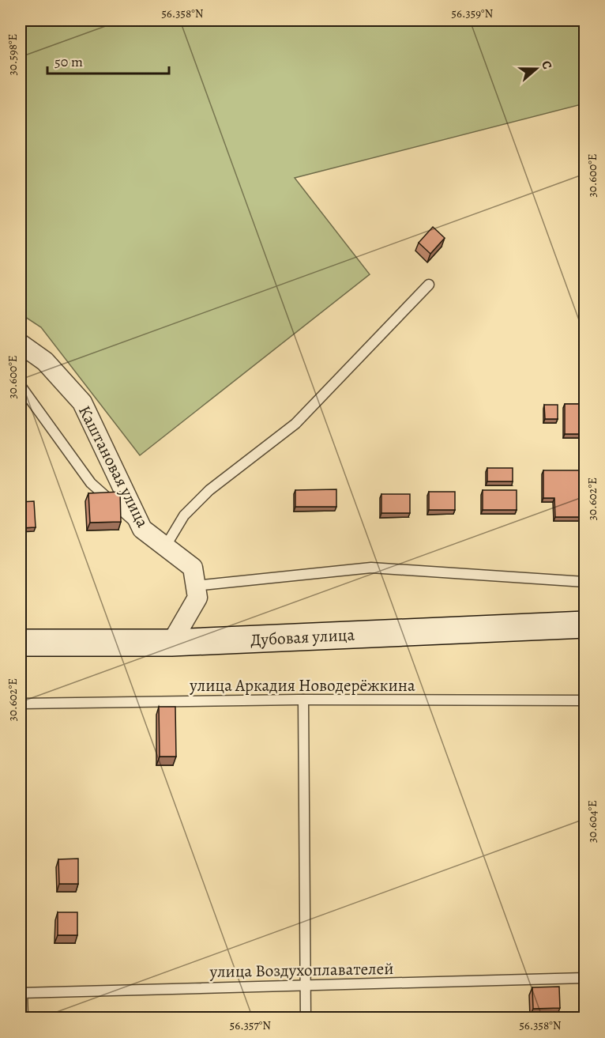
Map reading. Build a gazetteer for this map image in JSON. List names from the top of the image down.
{
  "streets": {
    "street": ["Каштановая улица", "Дубовая улица"],
    "lane": ["улица Аркадия Новодерёжкина", "улица Воздухоплавателей"]
  },
  "crossings": [
    ["Каштановая улица", "Дубовая улица"]
  ],
  "scale_bar": "50 m",
  "north": "right",
  "coordinates": [
    "56.358°N",
    "56.359°N",
    "30.598°E",
    "30.600°E",
    "30.602°E",
    "30.604°E",
    "56.357°N"
  ]
}
